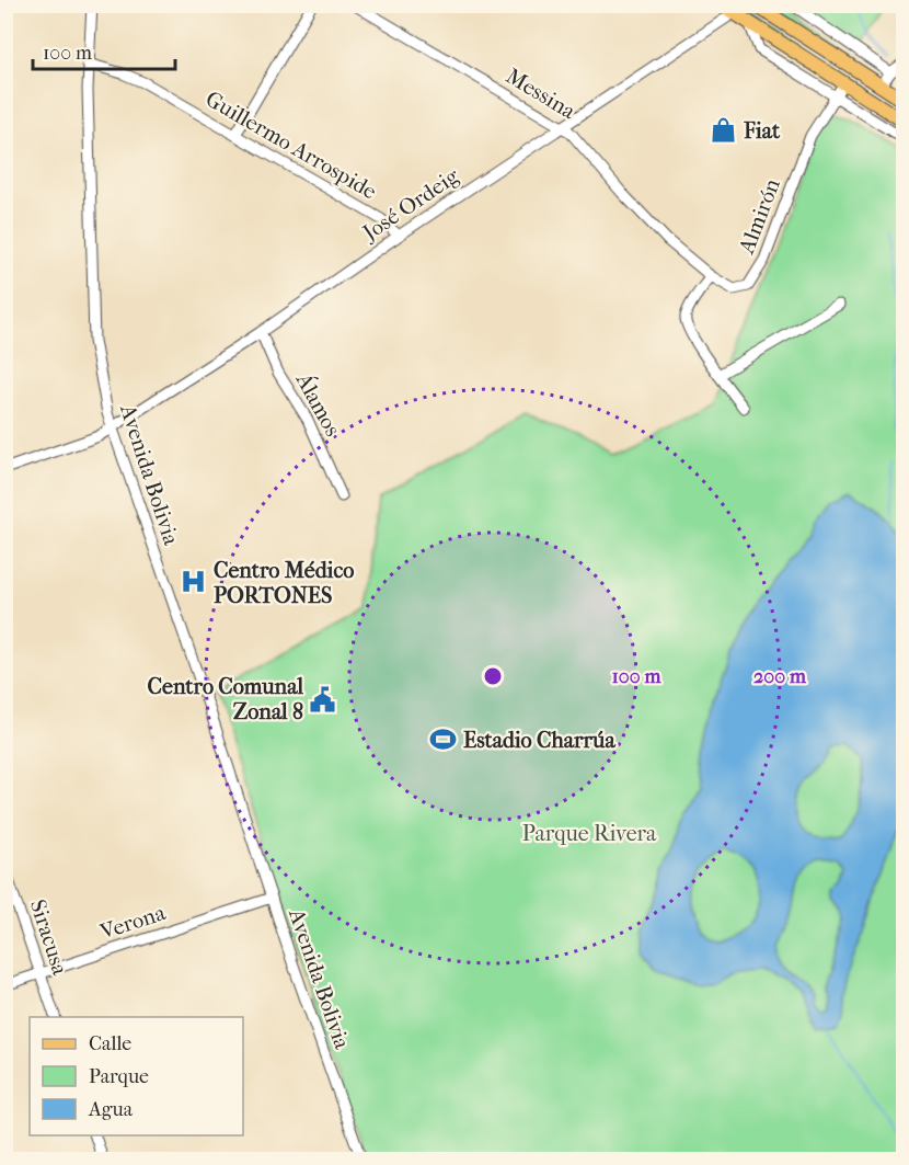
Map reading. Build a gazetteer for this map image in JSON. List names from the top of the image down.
{
  "streets": {
    "street": [
      "Messina",
      "Guillermo Arrospide",
      "José Ordeig",
      "Almirón",
      "Álamos",
      "Avenida Bolivia",
      "Verona",
      "Siracusa"
    ]
  },
  "crossings": [
    ["Messina", "José Ordeig"],
    ["Messina", "Almirón"],
    ["Guillermo Arrospide", "José Ordeig"],
    ["Guillermo Arrospide", "Avenida Bolivia"],
    ["José Ordeig", "Álamos"],
    ["José Ordeig", "Avenida Bolivia"],
    ["Avenida Bolivia", "Verona"],
    ["Verona", "Siracusa"]
  ],
  "parks": ["Parque Rivera"],
  "places": {
    "shop": ["Fiat"],
    "hospital": ["Centro Médico PORTONES"],
    "public building": ["Centro Comunal Zonal 8"],
    "sports": ["Estadio Charrúa"]
  },
  "legend": ["Calle", "Parque", "Agua"],
  "scale_bar": "100 m",
  "rings": ["100 m", "200 m"]
}
